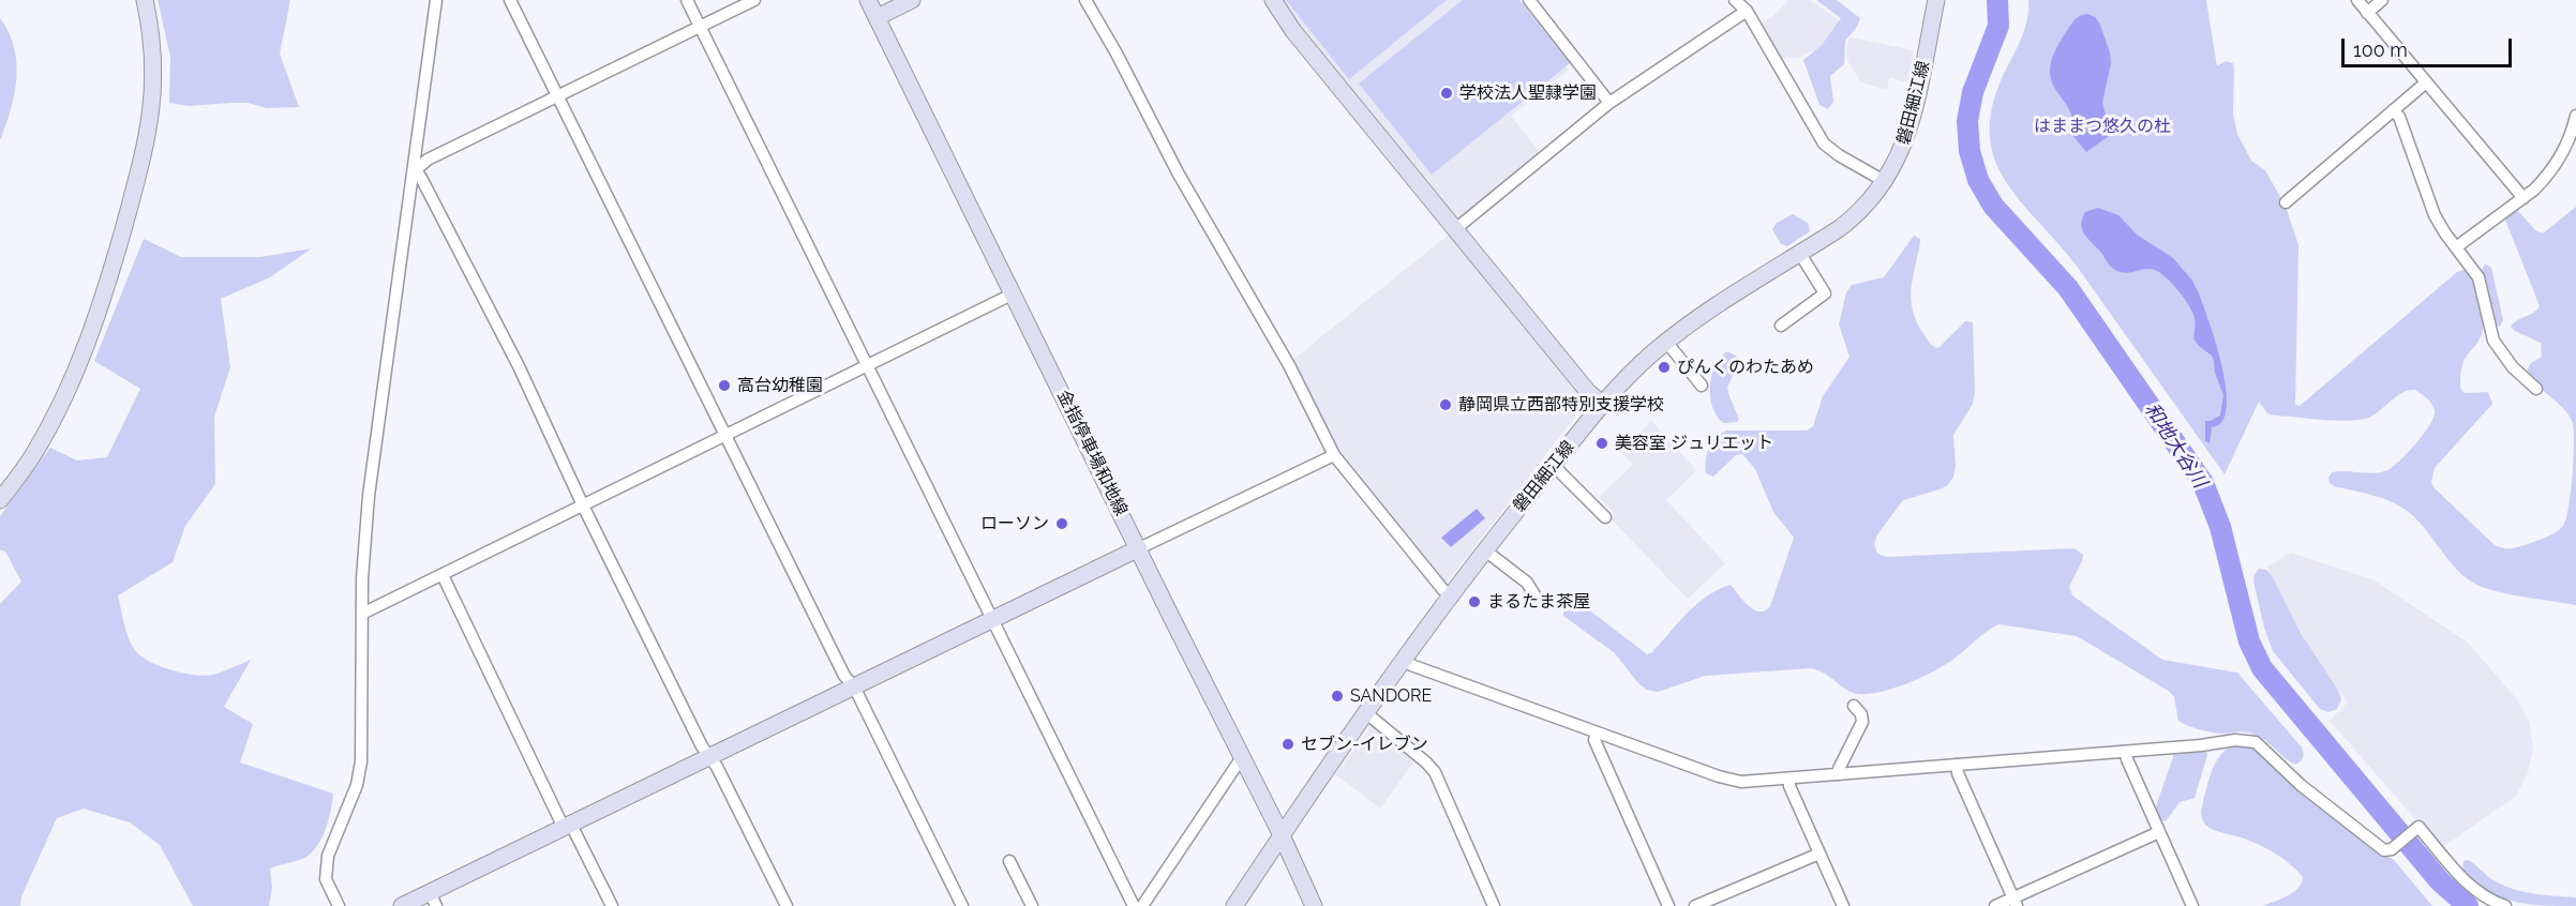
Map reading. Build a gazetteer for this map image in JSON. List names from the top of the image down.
{
  "streets": {
    "main road": ["磐田細江線", "金指停車場和地線"]
  },
  "crossings": [
    ["磐田細江線", "金指停車場和地線"]
  ],
  "water": ["和地大谷川"],
  "parks": ["はままつ悠久の杜"],
  "places": [
    "学校法人聖隷学園",
    "ぴんくのわたあめ",
    "高台幼稚園",
    "静岡県立西部特別支援学校",
    "美容室 ジュリエット",
    "ローソン",
    "まるたま茶屋",
    "SANDORE",
    "セブン-イレブン"
  ],
  "scale_bar": "100 m"
}
